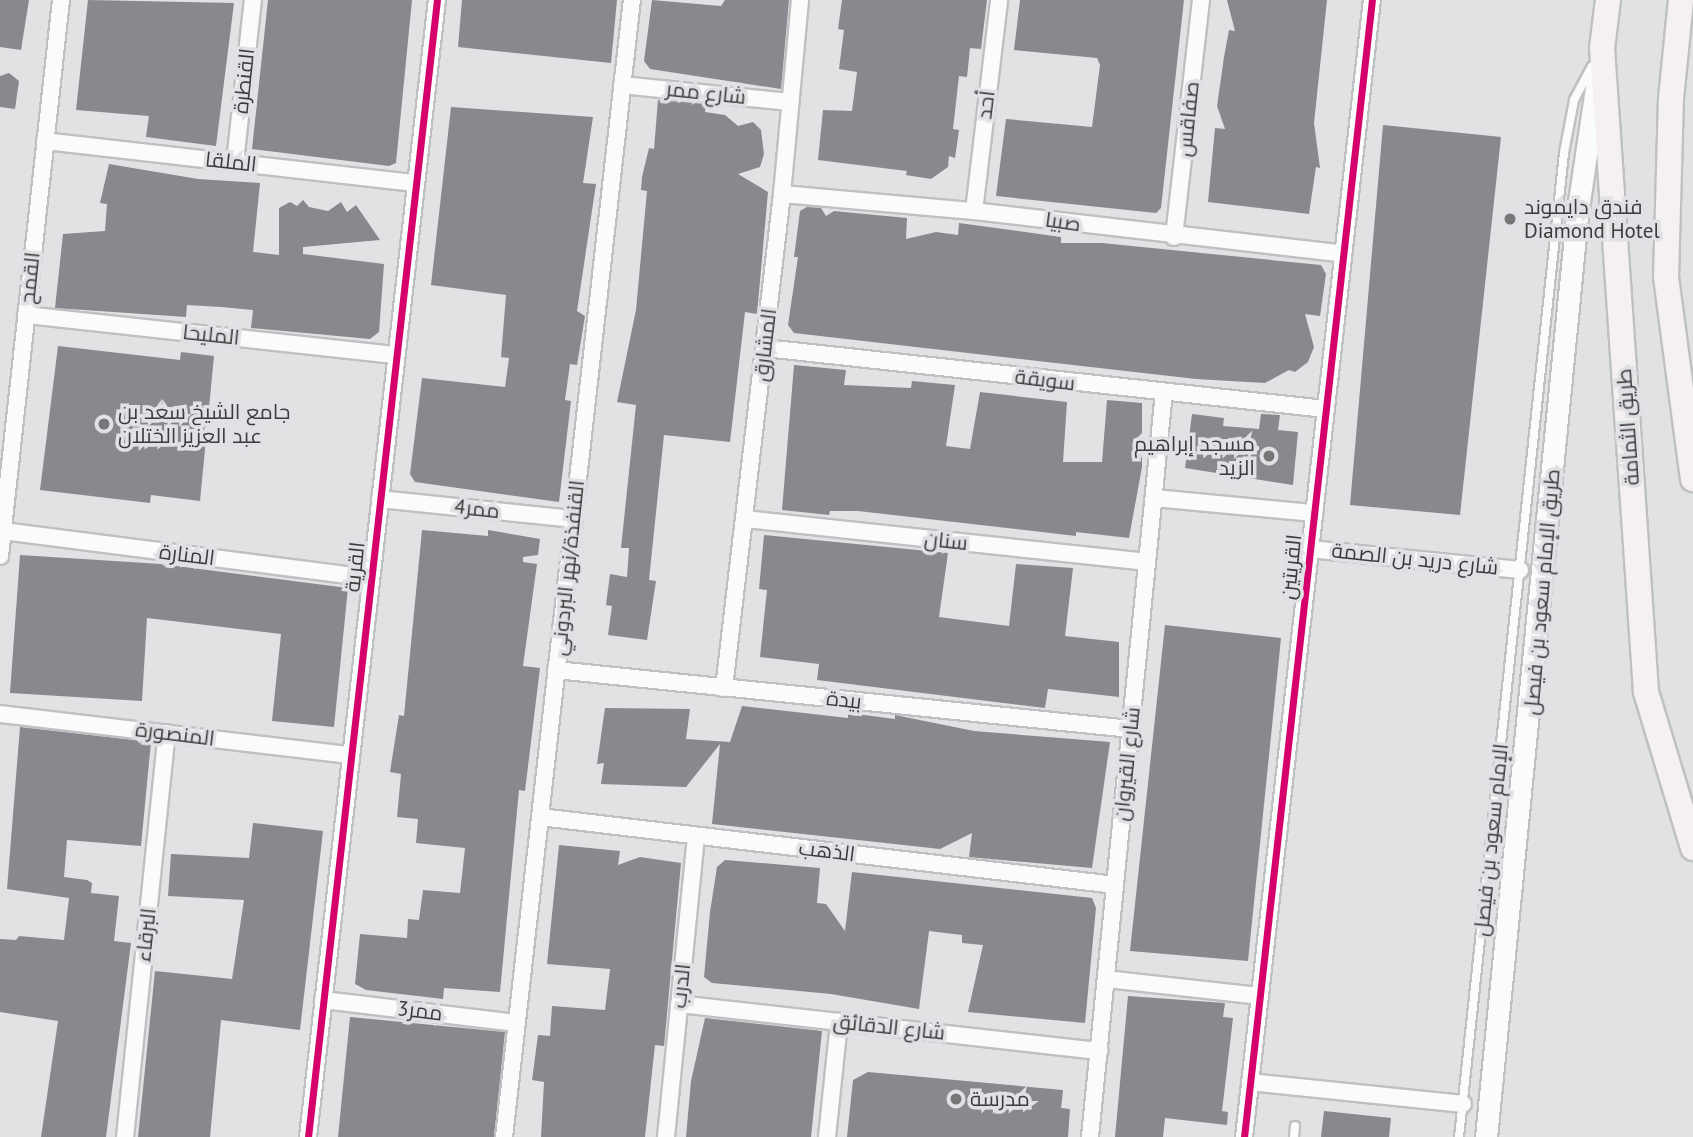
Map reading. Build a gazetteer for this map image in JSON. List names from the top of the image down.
{
  "streets": {
    "main road": ["طريق الثمامة", "طريق الإمام سعود بن فيصل"],
    "street": [
      "القنطرة",
      "شارع ممر",
      "أحد",
      "صفاقس",
      "الملقا",
      "صبيا",
      "القمح",
      "المليحا",
      "المشارق",
      "سويقة",
      "ممر4",
      "سنان",
      "المنارة",
      "شارع دريد بن الصمة",
      "القرية",
      "القريتين",
      "القنفذة/نهر البردوني",
      "بيدة",
      "المنصورة",
      "شارع القيروان",
      "الذهب",
      "البرقاء",
      "الدرب",
      "ممر3",
      "شارع الدقائق"
    ],
    "lane": ["الإمام سعود بن فيصل"]
  },
  "crossings": [
    ["القنطرة", "الملقا"],
    ["شارع ممر", "المشارق"],
    ["شارع ممر", "القنفذة/نهر البردوني"],
    ["أحد", "صبيا"],
    ["صفاقس", "صبيا"],
    ["الملقا", "القمح"],
    ["الملقا", "القرية"],
    ["صبيا", "المشارق"],
    ["صبيا", "القريتين"],
    ["القمح", "المليحا"],
    ["القمح", "المنارة"],
    ["المليحا", "القرية"],
    ["المشارق", "سويقة"],
    ["المشارق", "سنان"],
    ["المشارق", "بيدة"],
    ["سويقة", "القريتين"],
    ["سويقة", "شارع القيروان"],
    ["طريق الثمامة", "طريق الإمام سعود بن فيصل"],
    ["طريق الثمامة", "الإمام سعود بن فيصل"],
    ["ممر4", "القرية"],
    ["ممر4", "القنفذة/نهر البردوني"],
    ["سنان", "شارع القيروان"],
    ["المنارة", "القرية"],
    ["شارع دريد بن الصمة", "القريتين"],
    ["شارع دريد بن الصمة", "الإمام سعود بن فيصل"],
    ["القرية", "المنصورة"],
    ["القرية", "ممر3"],
    ["القنفذة/نهر البردوني", "بيدة"],
    ["القنفذة/نهر البردوني", "الذهب"],
    ["القنفذة/نهر البردوني", "ممر3"],
    ["طريق الإمام سعود بن فيصل", "الإمام سعود بن فيصل"],
    ["بيدة", "شارع القيروان"],
    ["المنصورة", "البرقاء"],
    ["شارع القيروان", "الذهب"],
    ["شارع القيروان", "شارع الدقائق"],
    ["الذهب", "الدرب"],
    ["الدرب", "شارع الدقائق"]
  ],
  "places": [
    "فندق دايموند Diamond Hotel",
    "جامع الشيخ سعد بن عبد العزيز الختلان",
    "مسجد إبراهيم الزيد",
    "مدرسة"
  ]
}
